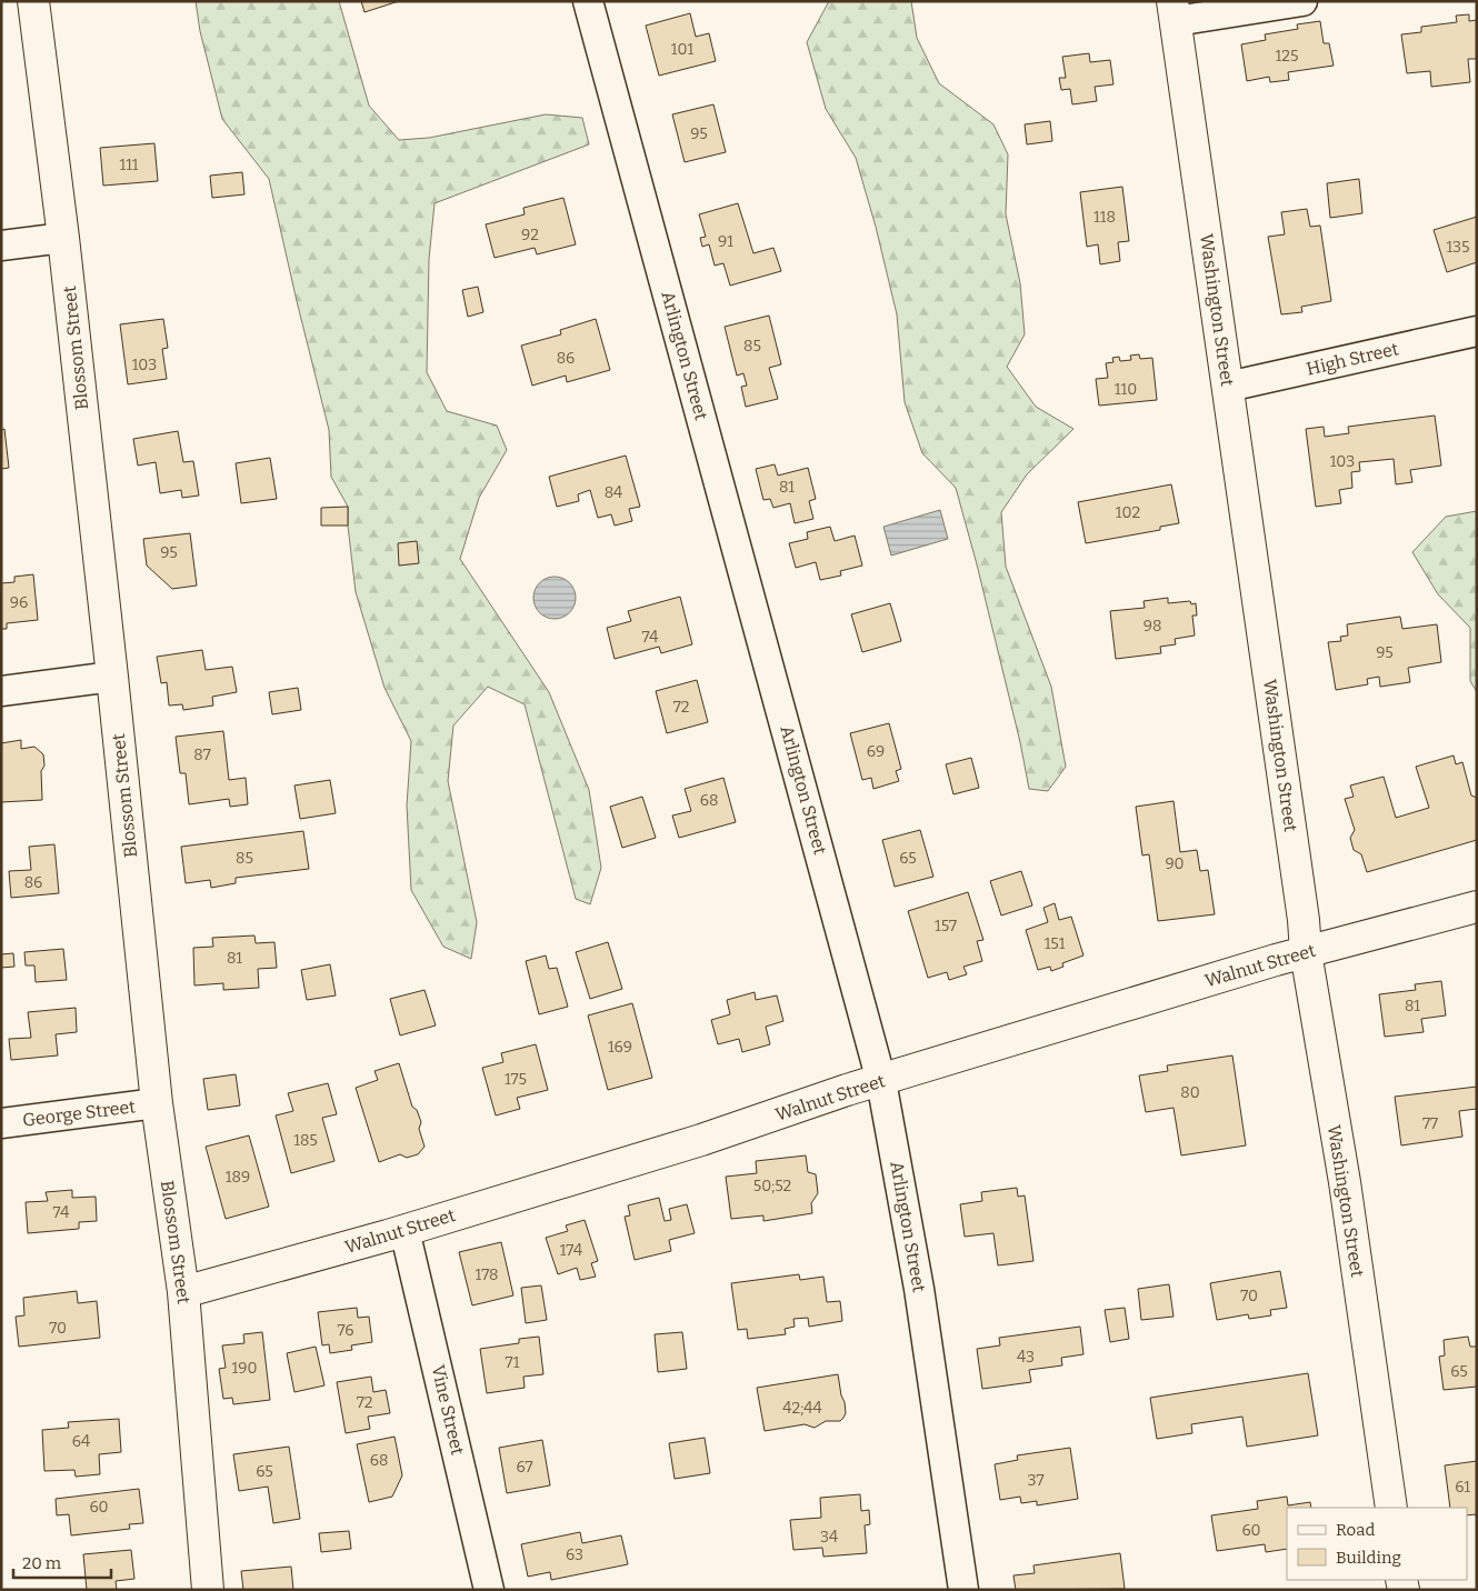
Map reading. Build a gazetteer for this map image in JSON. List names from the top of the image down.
{
  "streets": {
    "street": [
      "Washington Street",
      "Blossom Street",
      "Arlington Street",
      "High Street",
      "Walnut Street",
      "George Street",
      "Vine Street"
    ]
  },
  "crossings": [
    ["Washington Street", "High Street"],
    ["Washington Street", "Walnut Street"],
    ["Blossom Street", "Walnut Street"],
    ["Blossom Street", "George Street"],
    ["Arlington Street", "Walnut Street"],
    ["Walnut Street", "Vine Street"]
  ],
  "house_numbers": [
    "101",
    "125",
    "95",
    "111",
    "118",
    "92",
    "91",
    "135",
    "85",
    "86",
    "103",
    "110",
    "103",
    "81",
    "84",
    "102",
    "95",
    "96",
    "98",
    "74",
    "95",
    "72",
    "69",
    "87",
    "68",
    "85",
    "65",
    "90",
    "86",
    "157",
    "151",
    "81",
    "81",
    "169",
    "175",
    "80",
    "77",
    "185",
    "189",
    "50;52",
    "74",
    "174",
    "178",
    "70",
    "70",
    "76",
    "43",
    "71",
    "190",
    "65",
    "72",
    "42;44",
    "64",
    "68",
    "67",
    "65",
    "37",
    "61",
    "60",
    "60",
    "34",
    "63"
  ],
  "legend": ["Road", "Building"],
  "scale_bar": "20 m"
}
